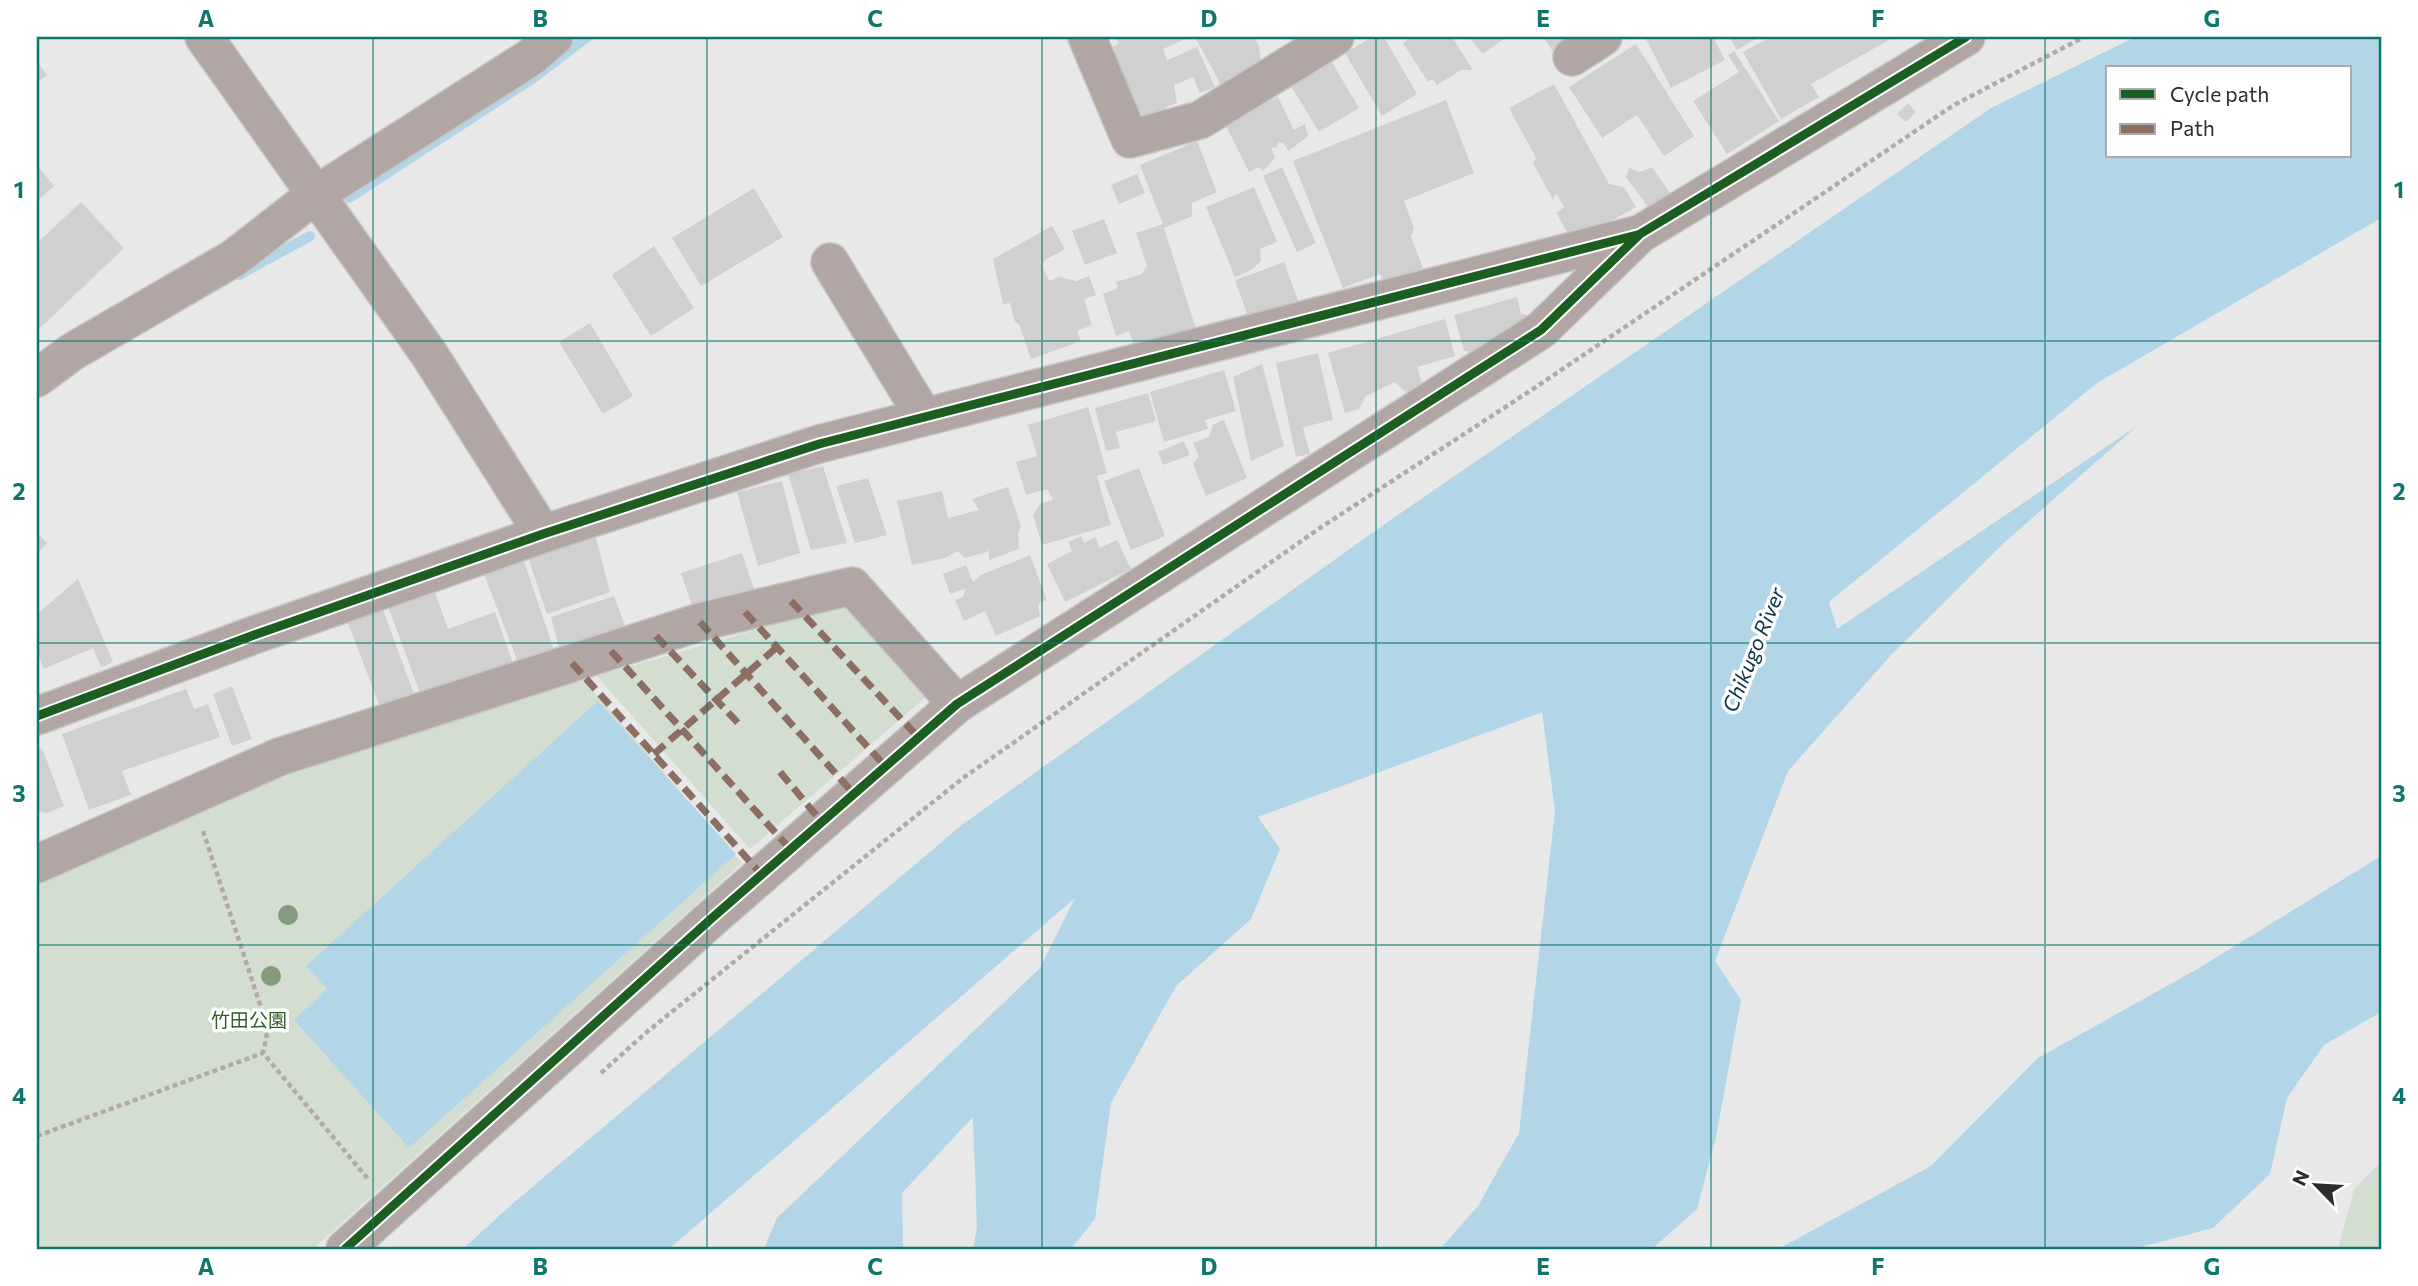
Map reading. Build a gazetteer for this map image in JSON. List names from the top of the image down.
{
  "water": ["Chikugo River"],
  "parks": ["竹田公園"],
  "legend": ["Cycle path", "Path"],
  "north": "top left",
  "grid": {
    "columns": [
      "A",
      "B",
      "C",
      "D",
      "E",
      "F",
      "G"
    ],
    "rows": [
      "1",
      "2",
      "3",
      "4"
    ]
  }
}
